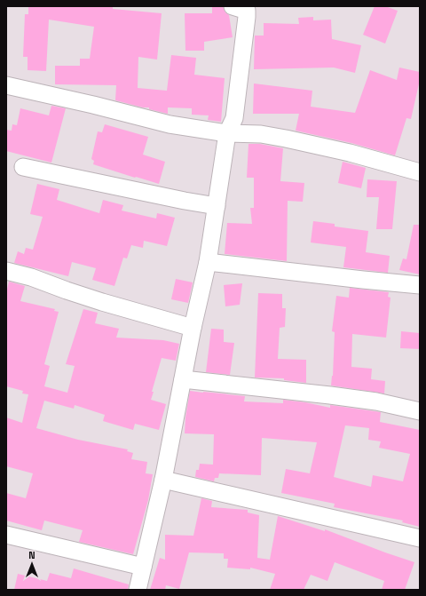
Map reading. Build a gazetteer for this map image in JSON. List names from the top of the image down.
{
  "north": "top"
}
